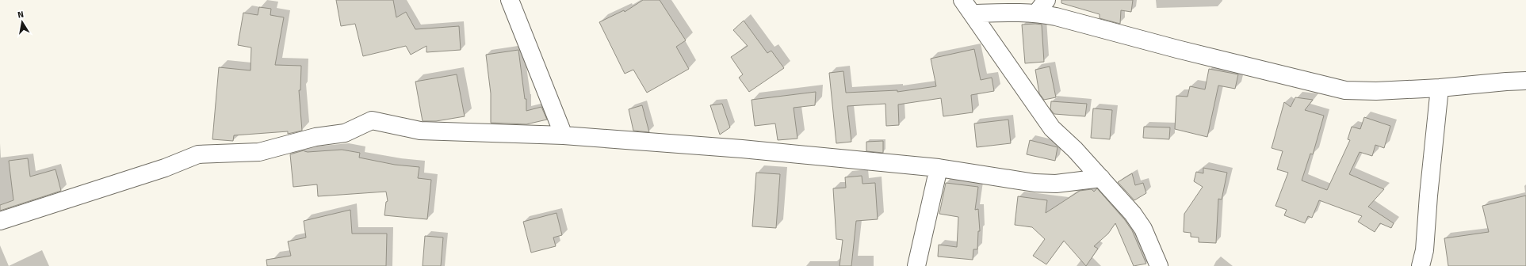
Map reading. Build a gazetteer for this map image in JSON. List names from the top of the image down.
{
  "north": "top"
}
